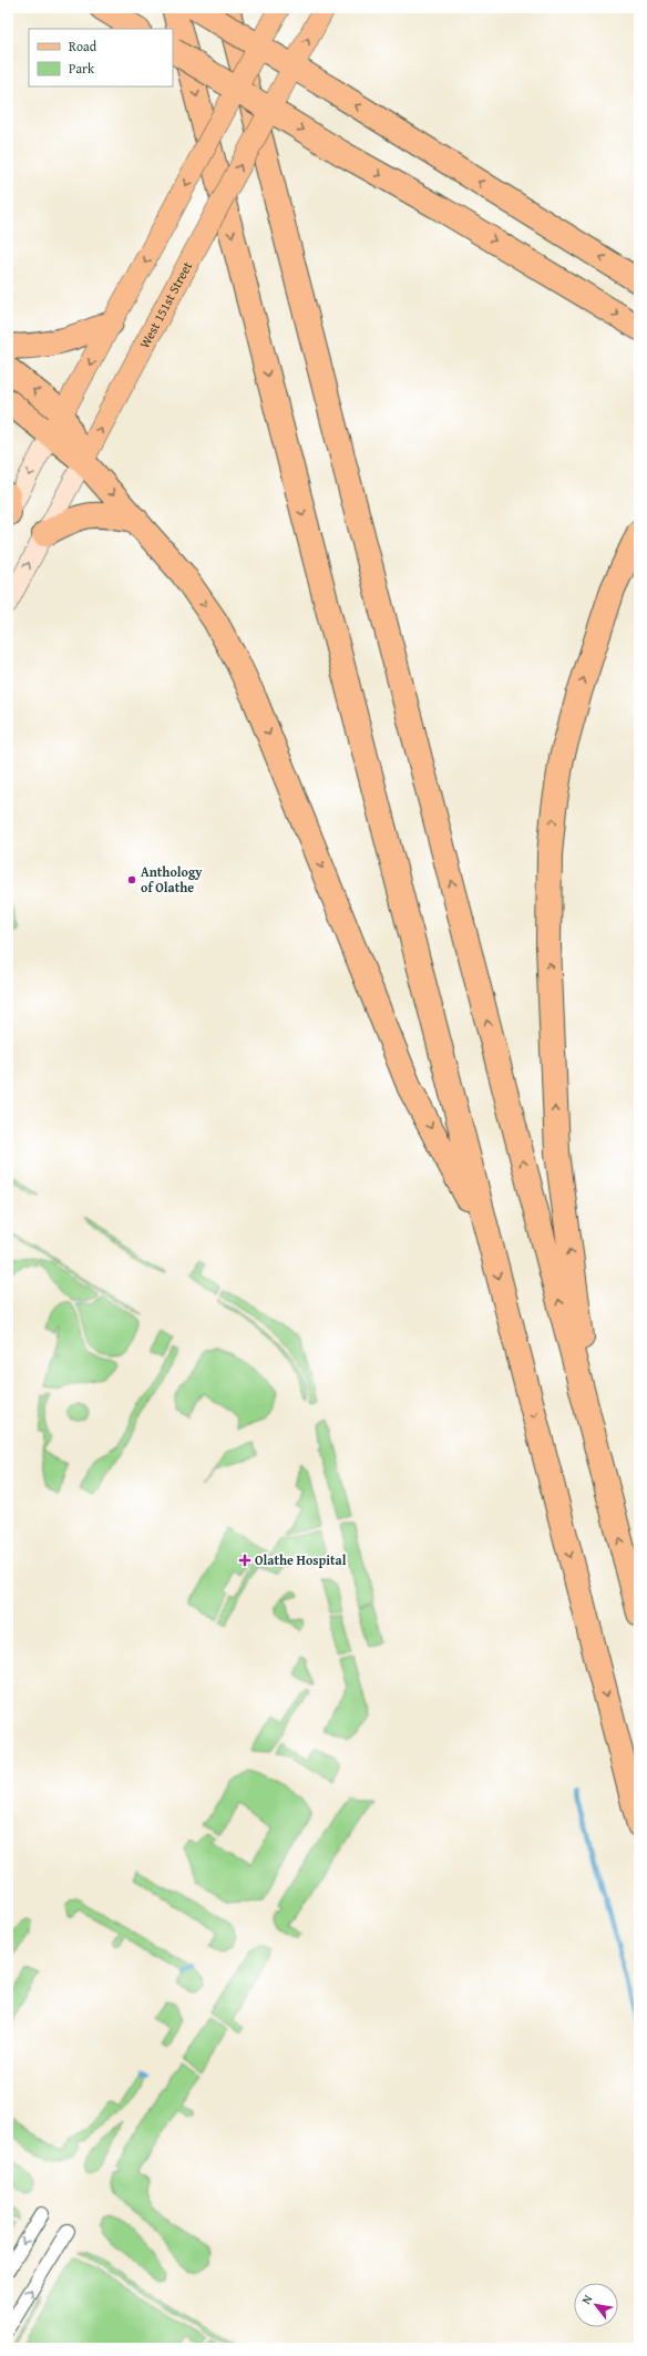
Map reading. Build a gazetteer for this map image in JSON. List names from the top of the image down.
{
  "streets": {
    "main road": ["West 151st Street"]
  },
  "places": {
    "other": ["Anthology of Olathe"],
    "health": ["Olathe Hospital"]
  },
  "legend": ["Road", "Park"],
  "north": "top left"
}
